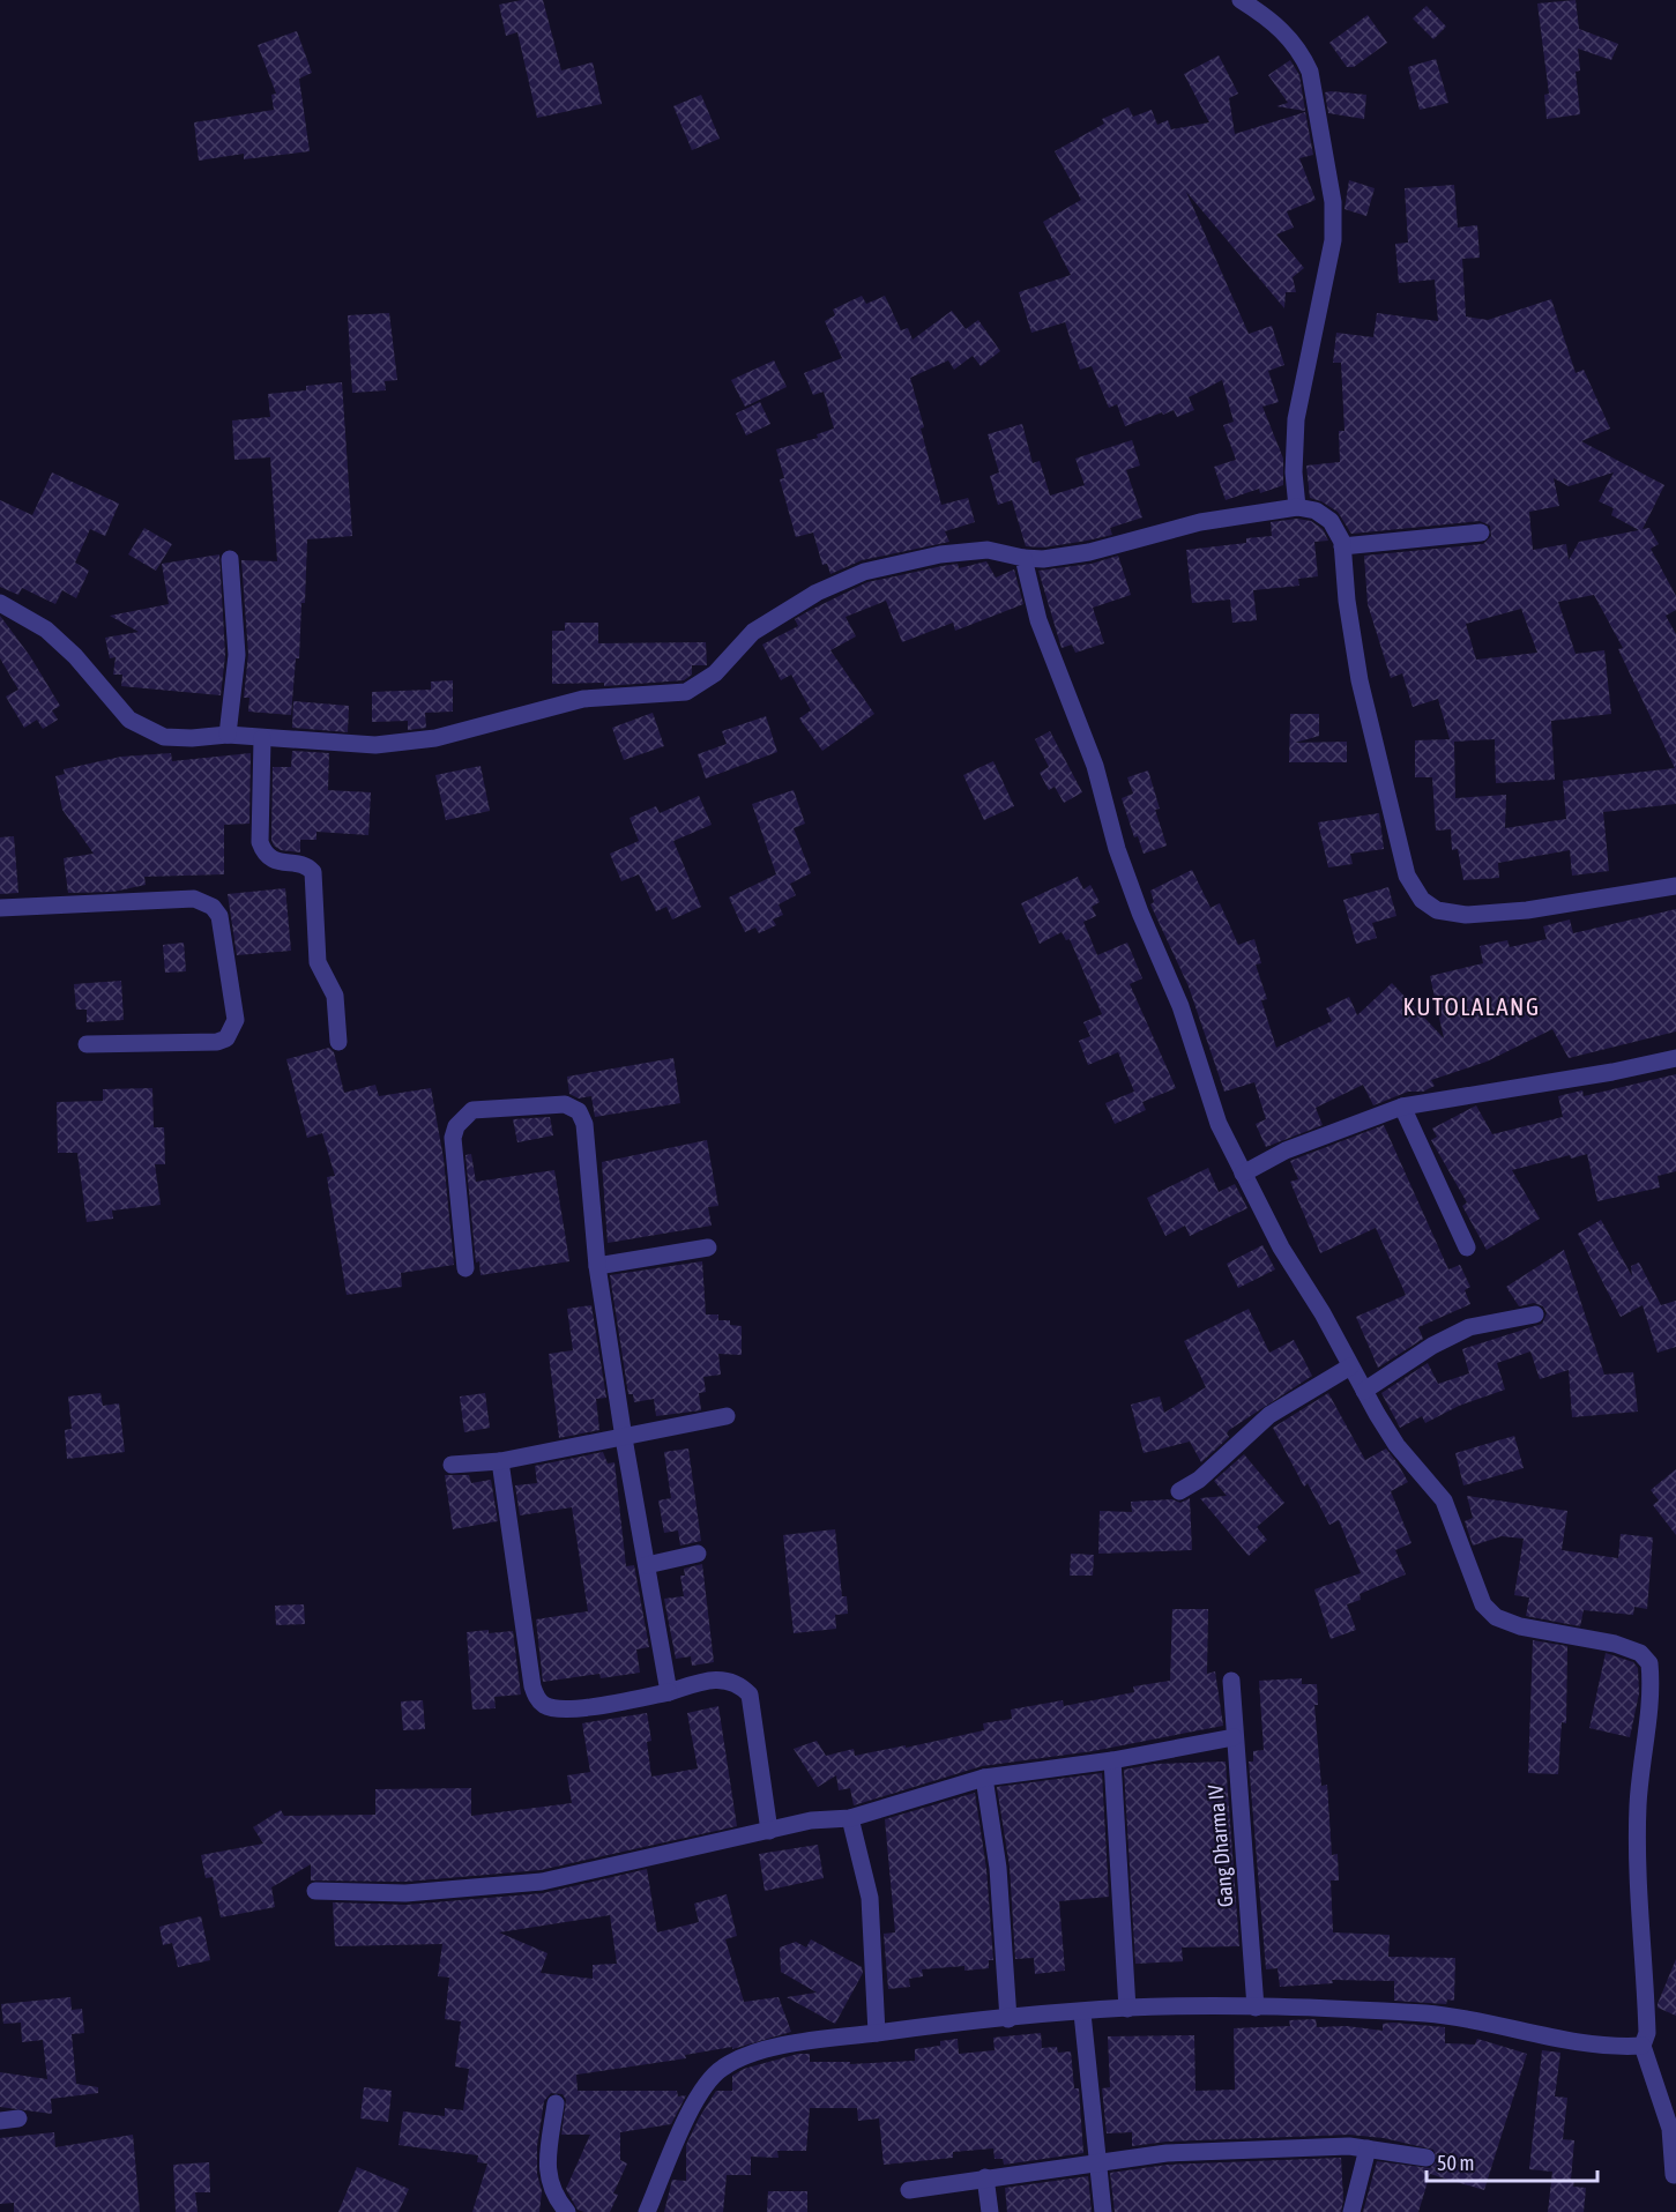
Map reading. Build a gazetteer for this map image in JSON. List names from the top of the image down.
{
  "streets": {
    "street": ["Gang Dharma IV"]
  },
  "districts": ["KUTOLALANG"],
  "scale_bar": "50 m"
}
